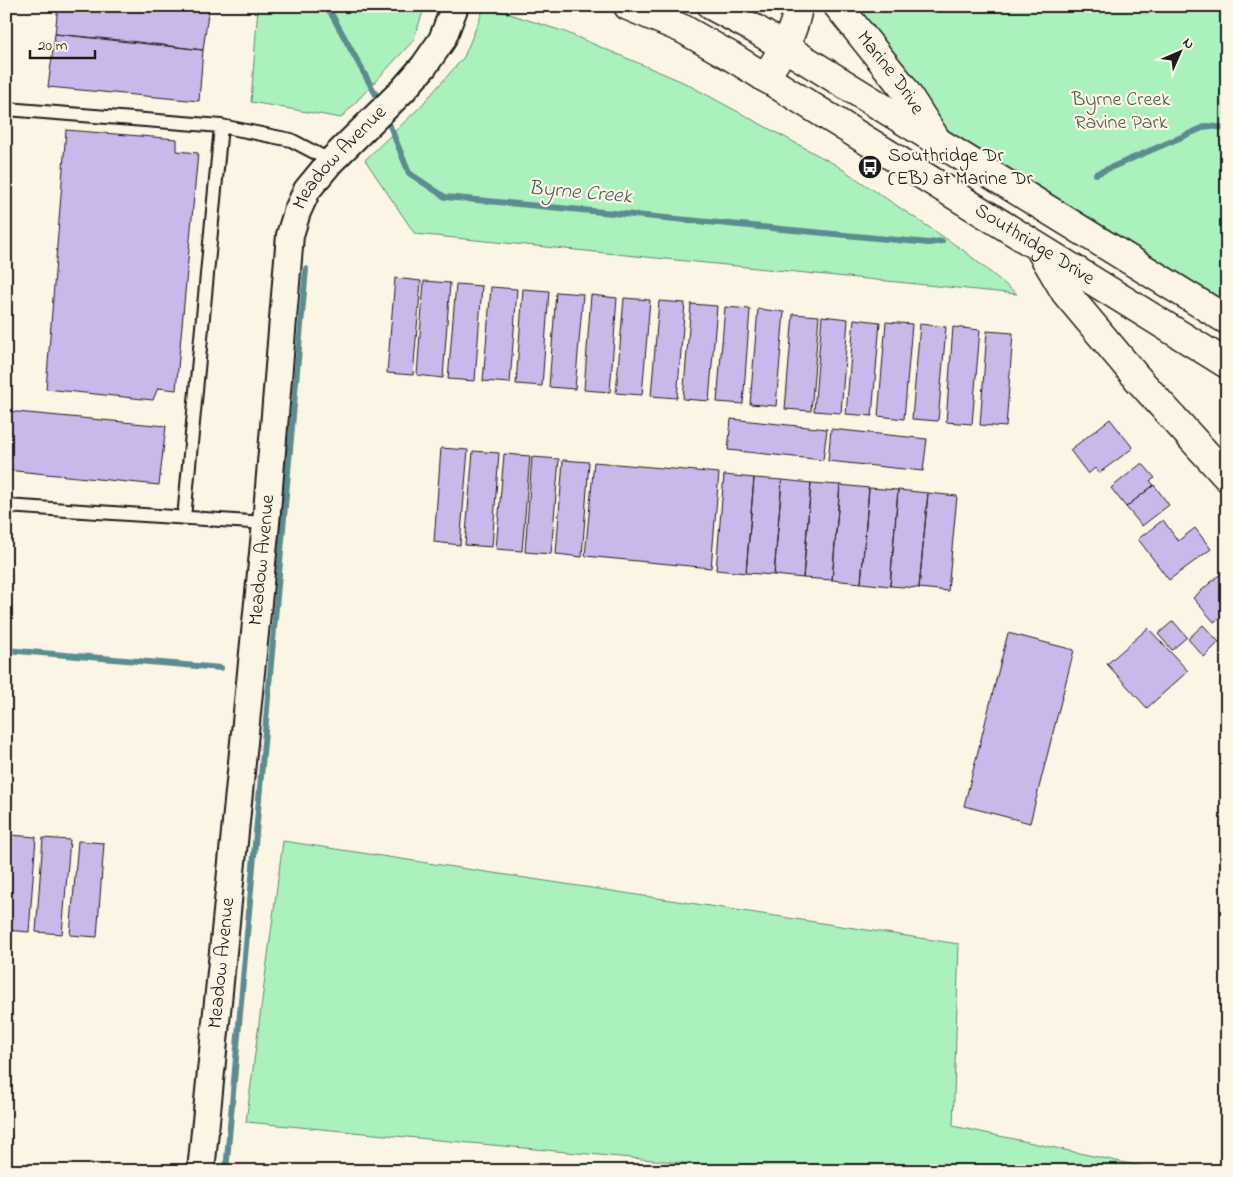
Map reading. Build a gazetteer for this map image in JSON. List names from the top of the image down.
{
  "streets": {
    "main road": ["Marine Drive", "Southridge Drive"],
    "street": ["Meadow Avenue"]
  },
  "crossings": [
    ["Marine Drive", "Southridge Drive"]
  ],
  "water": ["Byrne Creek"],
  "parks": ["Byrne Creek Ravine Park"],
  "places": {
    "bus stop": ["Southridge Dr (EB) at Marine Dr"]
  },
  "scale_bar": "20 m",
  "north": "top right"
}
